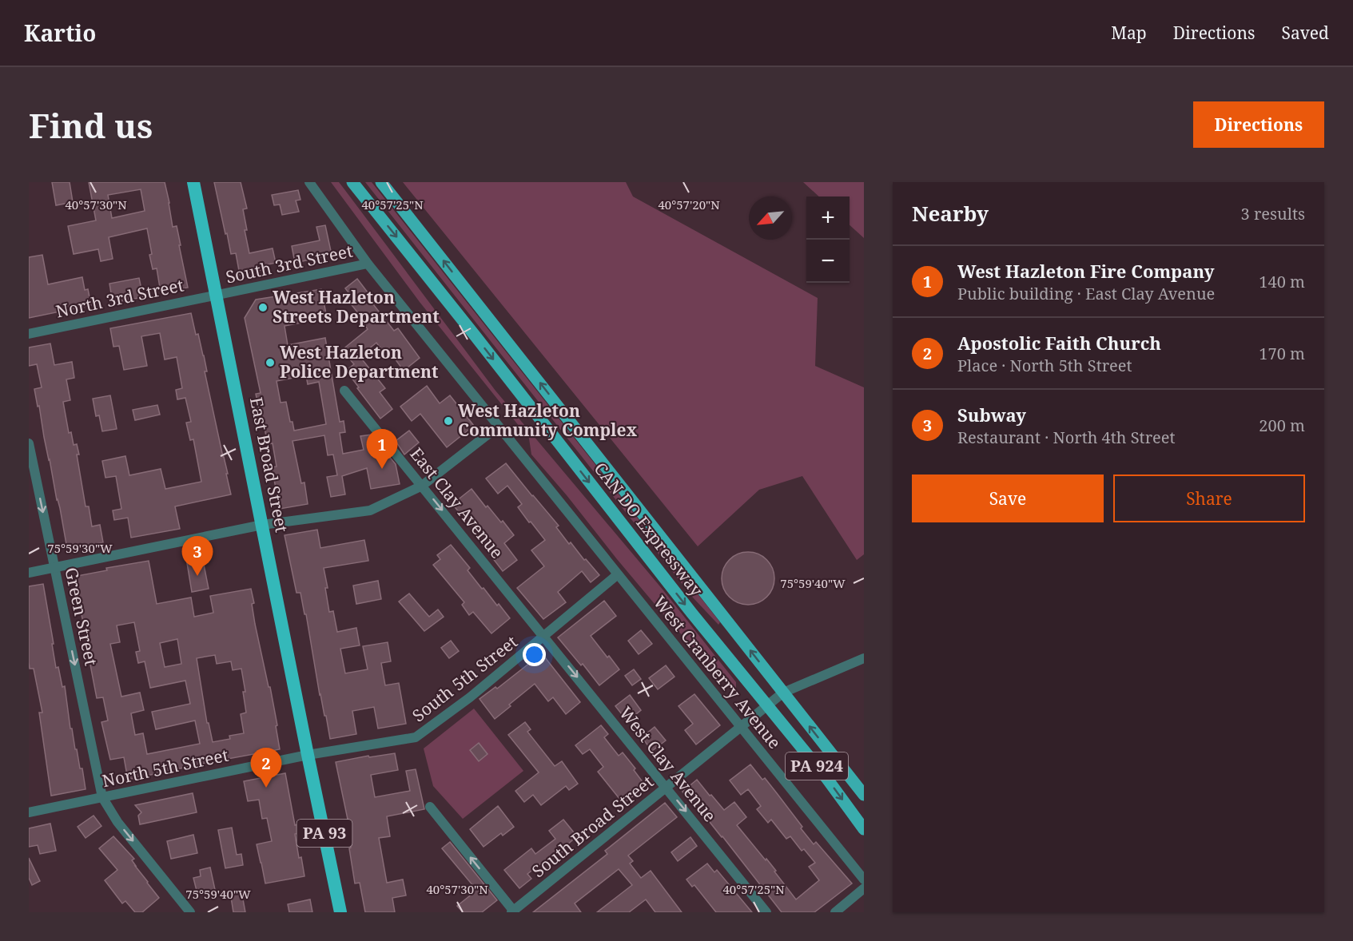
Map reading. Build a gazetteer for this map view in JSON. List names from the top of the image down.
{
  "streets": {
    "highway": ["East Broad Street", "PA 93"],
    "main road": ["CAN DO Expressway", "PA 924"],
    "street": [
      "South 3rd Street",
      "North 3rd Street",
      "East Clay Avenue",
      "Green Street",
      "West Cranberry Avenue",
      "South 5th Street",
      "West Clay Avenue",
      "North 5th Street",
      "South Broad Street"
    ]
  },
  "crossings": [
    ["South 3rd Street", "North 3rd Street"],
    ["South 3rd Street", "East Broad Street"],
    ["South 3rd Street", "West Cranberry Avenue"],
    ["North 3rd Street", "East Broad Street"],
    ["East Broad Street", "South 5th Street"],
    ["East Broad Street", "North 5th Street"],
    ["East Broad Street", "PA 93"],
    ["East Clay Avenue", "South 5th Street"],
    ["East Clay Avenue", "West Clay Avenue"],
    ["CAN DO Expressway", "South Broad Street"],
    ["Green Street", "North 5th Street"],
    ["West Cranberry Avenue", "South 5th Street"],
    ["West Cranberry Avenue", "South Broad Street"],
    ["South 5th Street", "West Clay Avenue"],
    ["South 5th Street", "North 5th Street"],
    ["South 5th Street", "PA 93"],
    ["West Clay Avenue", "South Broad Street"],
    ["North 5th Street", "PA 93"]
  ],
  "one_way": ["East Clay Avenue", "Green Street", "West Clay Avenue"],
  "places": ["West Hazleton Streets Department", "West Hazleton Police Department", "West Hazleton Community Complex"],
  "north": "bottom left",
  "page": {
    "header": "Kartio",
    "nav": ["Map", "Directions", "Saved"],
    "buttons": [
      "Directions",
      ["Save", "Share"]
    ],
    "title": "Find us",
    "heading": ["Nearby", "3 results"],
    "map_buttons": ["+", "−"],
    "list": [
      {
        "mark": "1",
        "name": "West Hazleton Fire Company",
        "note": "Public building · East Clay Avenue",
        "value": "140 m"
      },
      {
        "mark": "2",
        "name": "Apostolic Faith Church",
        "note": "Place · North 5th Street",
        "value": "170 m"
      },
      {
        "mark": "3",
        "name": "Subway",
        "note": "Restaurant · North 4th Street",
        "value": "200 m"
      }
    ],
    "pins": ["1", "3", "2"]
  },
  "coordinates": [
    "40°57'30\"N",
    "40°57'25\"N",
    "40°57'20\"N",
    "75°59'30\"W",
    "75°59'40\"W"
  ]
}
